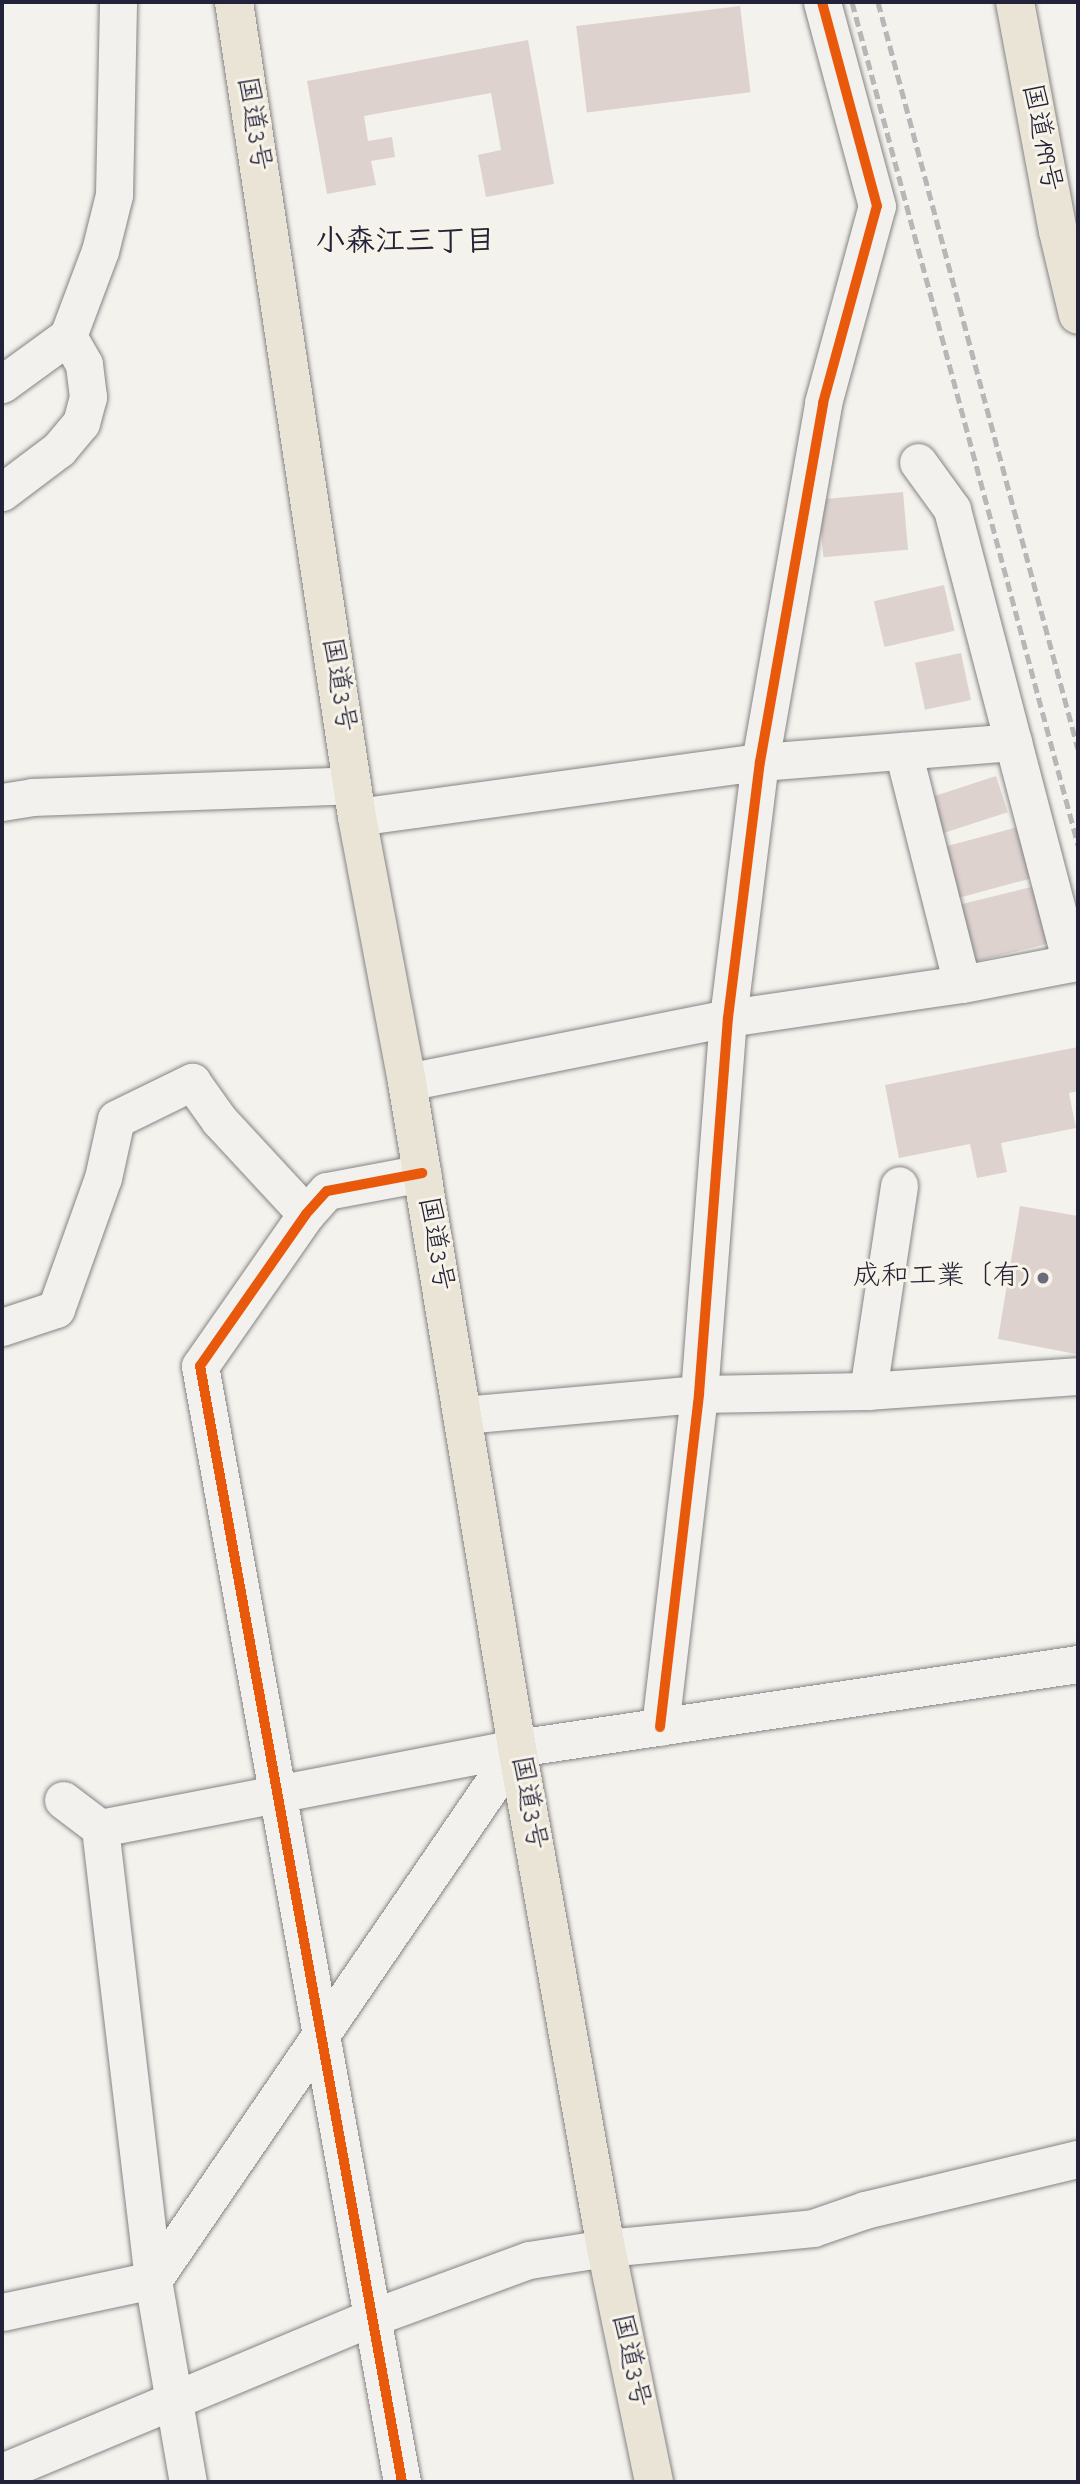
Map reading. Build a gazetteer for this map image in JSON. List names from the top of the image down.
{
  "streets": {
    "highway": ["国道3号", "国道199号"]
  },
  "districts": ["小森江三丁目"],
  "places": ["成和工業〔有)"]
}
